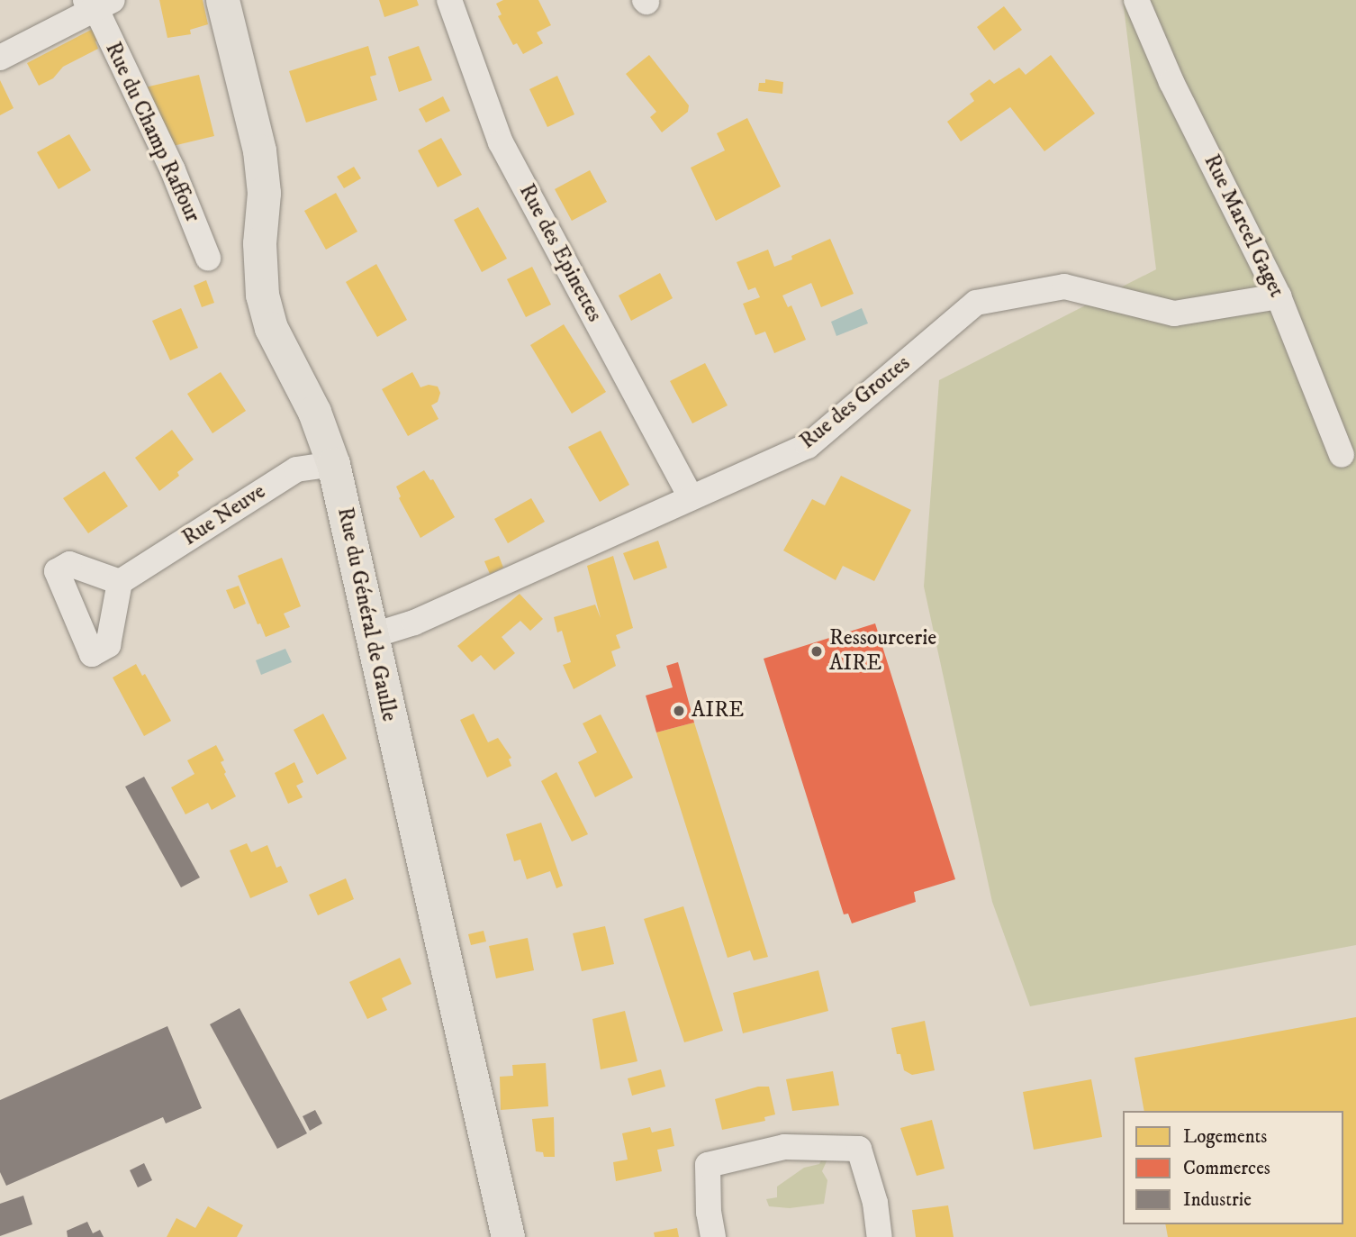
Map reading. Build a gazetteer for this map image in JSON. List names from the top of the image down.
{
  "streets": {
    "main road": ["Rue du Général de Gaulle"],
    "street": [
      "Rue du Champ Raffour",
      "Rue Marcel Gaget",
      "Rue des Epinettes",
      "Rue des Grottes",
      "Rue Neuve"
    ]
  },
  "crossings": [
    ["Rue Marcel Gaget", "Rue des Grottes"],
    ["Rue des Epinettes", "Rue des Grottes"],
    ["Rue des Grottes", "Rue du Général de Gaulle"],
    ["Rue Neuve", "Rue du Général de Gaulle"]
  ],
  "places": ["Ressourcerie AIRE", "AIRE"],
  "legend": ["Logements", "Commerces", "Industrie"]
}
